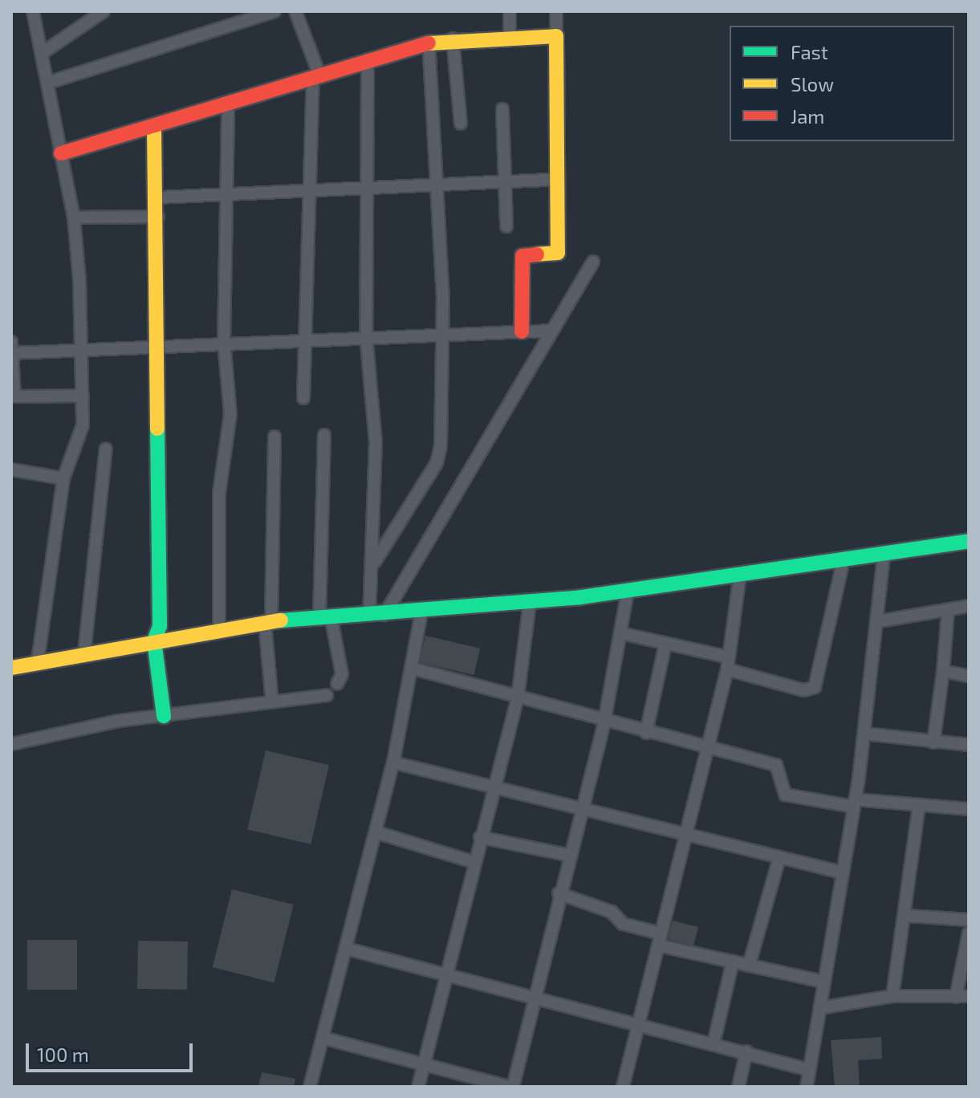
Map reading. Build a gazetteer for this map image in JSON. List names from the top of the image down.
{
  "legend": ["Fast", "Slow", "Jam"],
  "scale_bar": "100 m"
}
